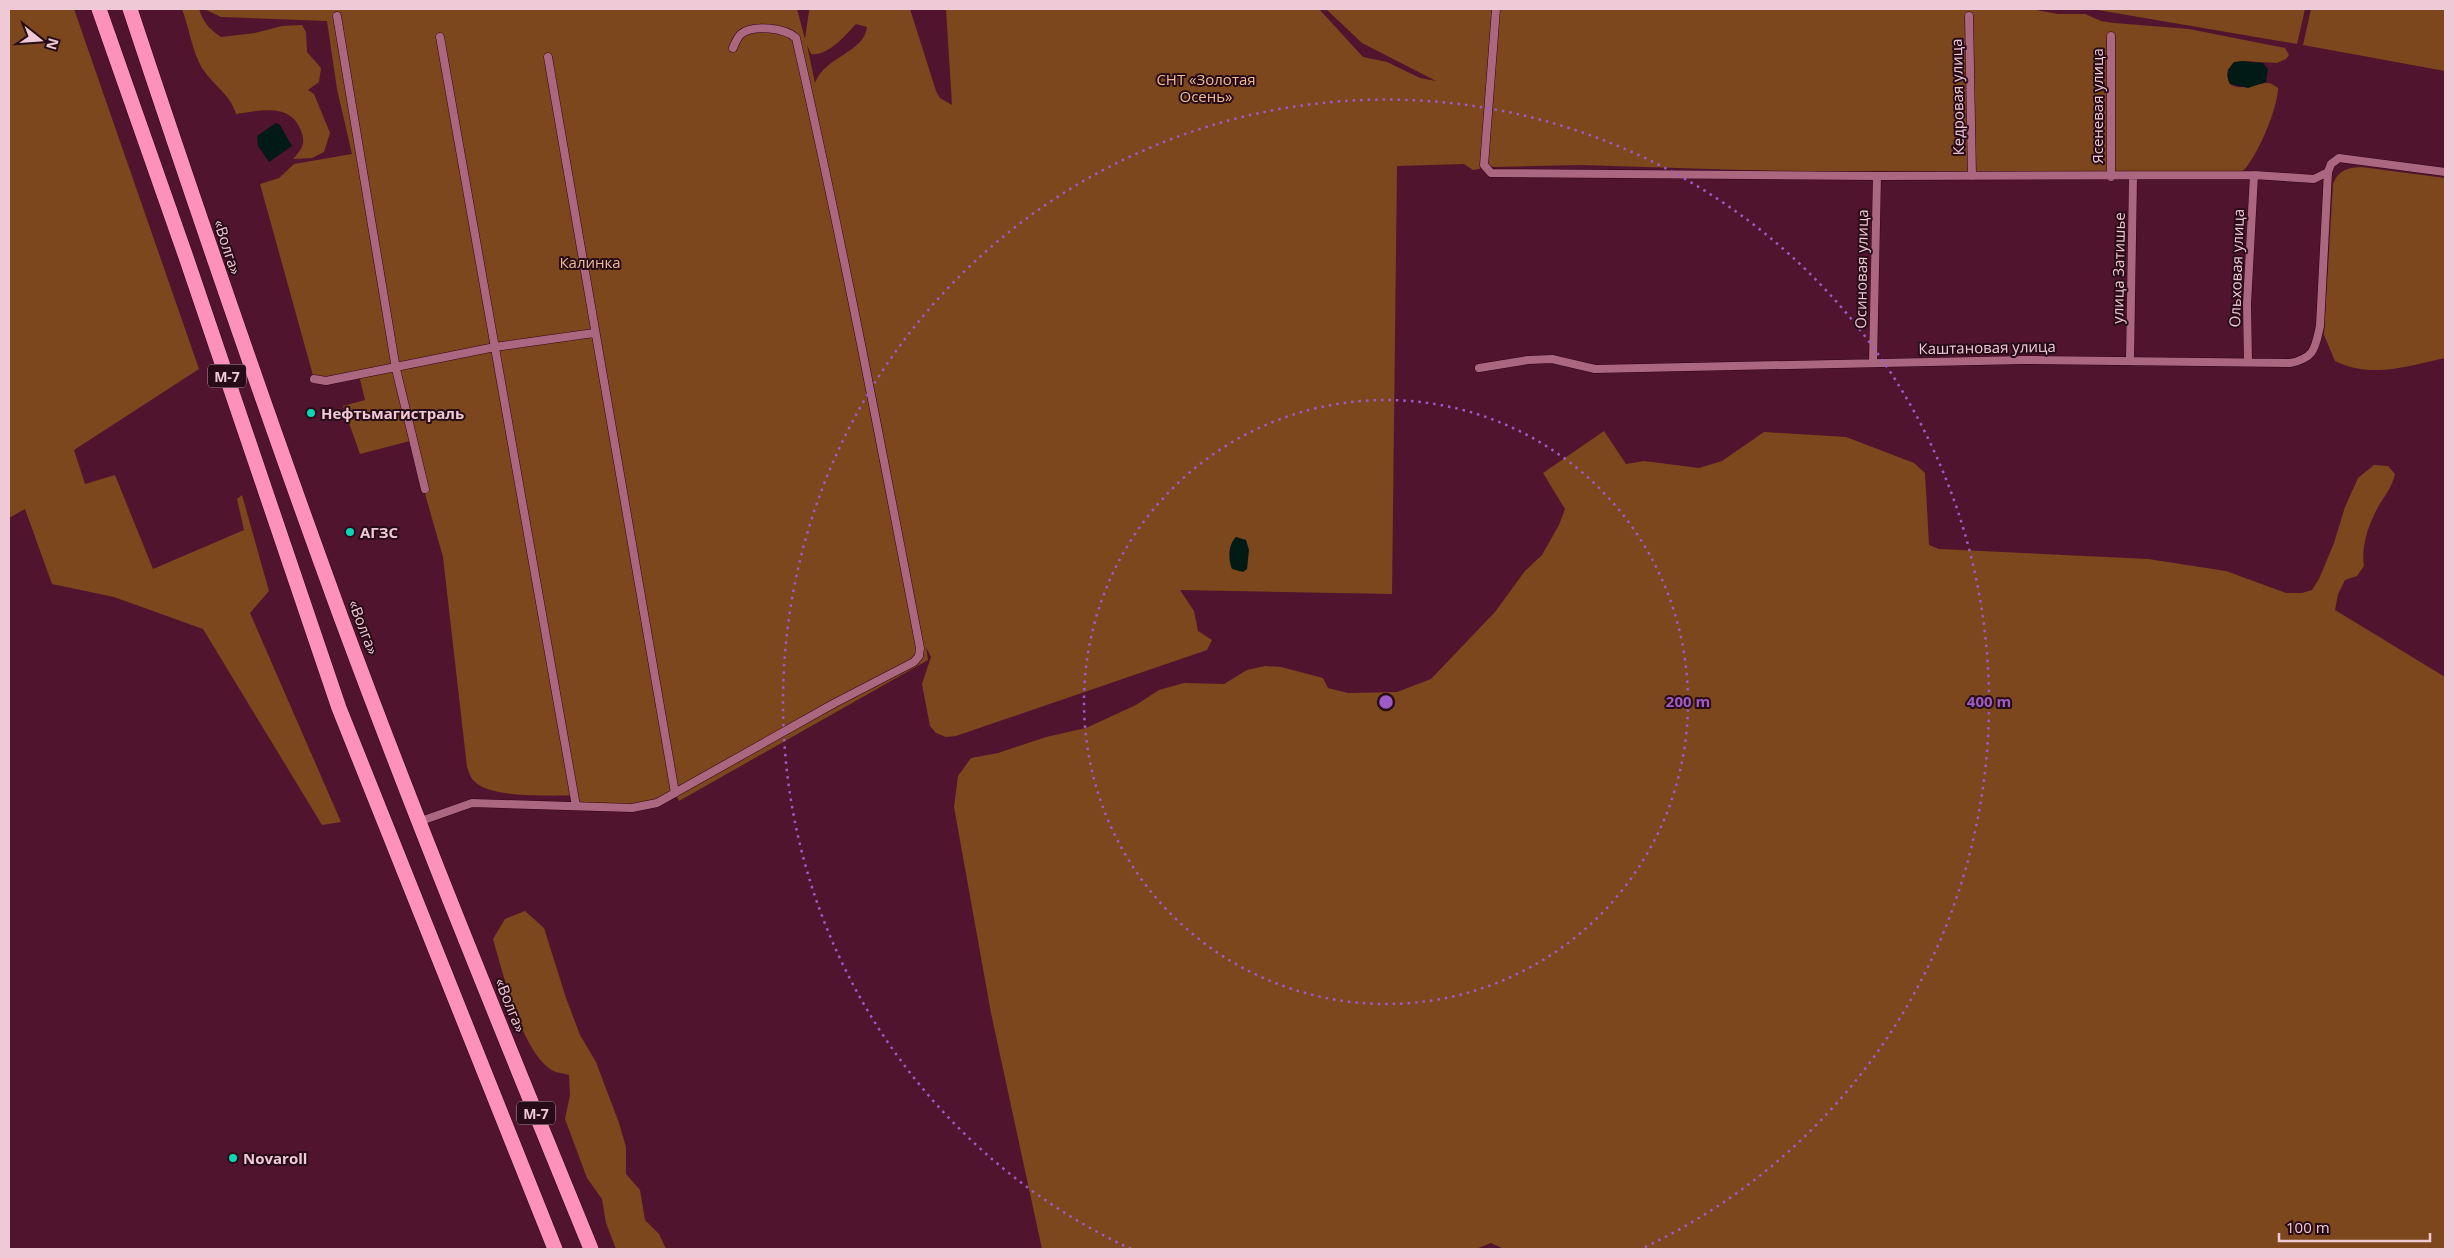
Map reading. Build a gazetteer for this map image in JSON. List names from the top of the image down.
{
  "streets": {
    "highway": ["«Волга»", "М-7"],
    "street": [
      "Кедровая улица",
      "Ясеневая улица",
      "улица Затишье",
      "Ольховая улица",
      "Осиновая улица",
      "Каштановая улица"
    ]
  },
  "crossings": [
    ["улица Затишье", "Каштановая улица"],
    ["Ольховая улица", "Каштановая улица"],
    ["Осиновая улица", "Каштановая улица"]
  ],
  "parks": ["СНТ «Золотая Осень»", "Калинка"],
  "places": ["Нефтьмагистраль", "АГЗС", "Novaroll"],
  "scale_bar": "100 m",
  "north": "right",
  "rings": ["200 m", "400 m"]
}
